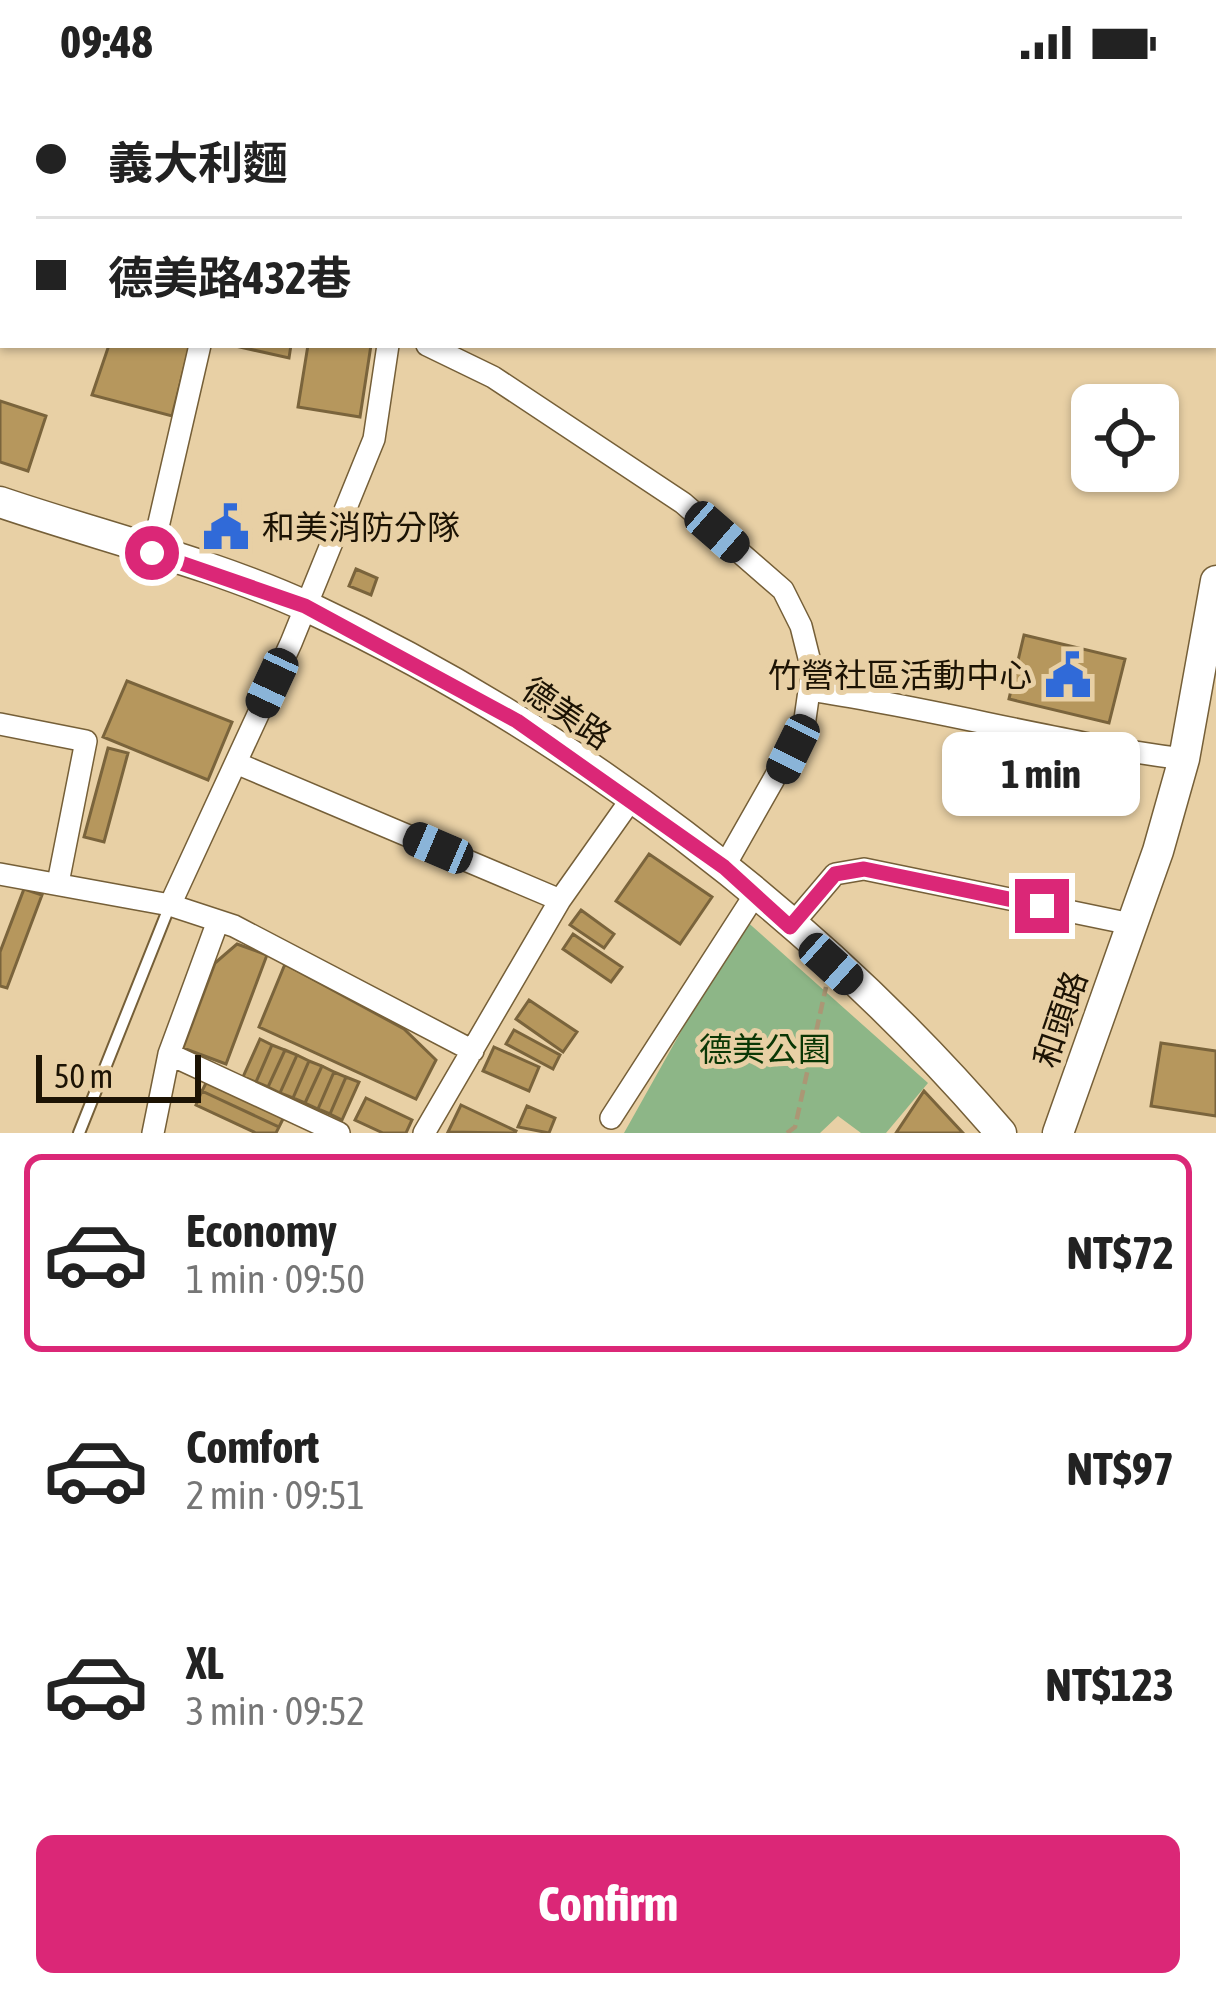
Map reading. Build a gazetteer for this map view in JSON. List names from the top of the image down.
{
  "streets": {
    "main road": ["德美路", "和頭路"]
  },
  "parks": ["德美公園"],
  "places": {
    "public building": ["和美消防分隊", "竹營社區活動中心"]
  },
  "scale_bar": "50 m",
  "page": {
    "status": "09:48",
    "banner": ["義大利麵", "德美路432巷"],
    "bubble": "1 min",
    "scale": "50 m",
    "list": [
      {
        "name": "Economy",
        "note": "1 min · 09:50",
        "value": "NT$72"
      },
      {
        "name": "Comfort",
        "note": "2 min · 09:51",
        "value": "NT$97"
      },
      {
        "name": "XL",
        "note": "3 min · 09:52",
        "value": "NT$123"
      }
    ],
    "buttons": "Confirm"
  }
}
